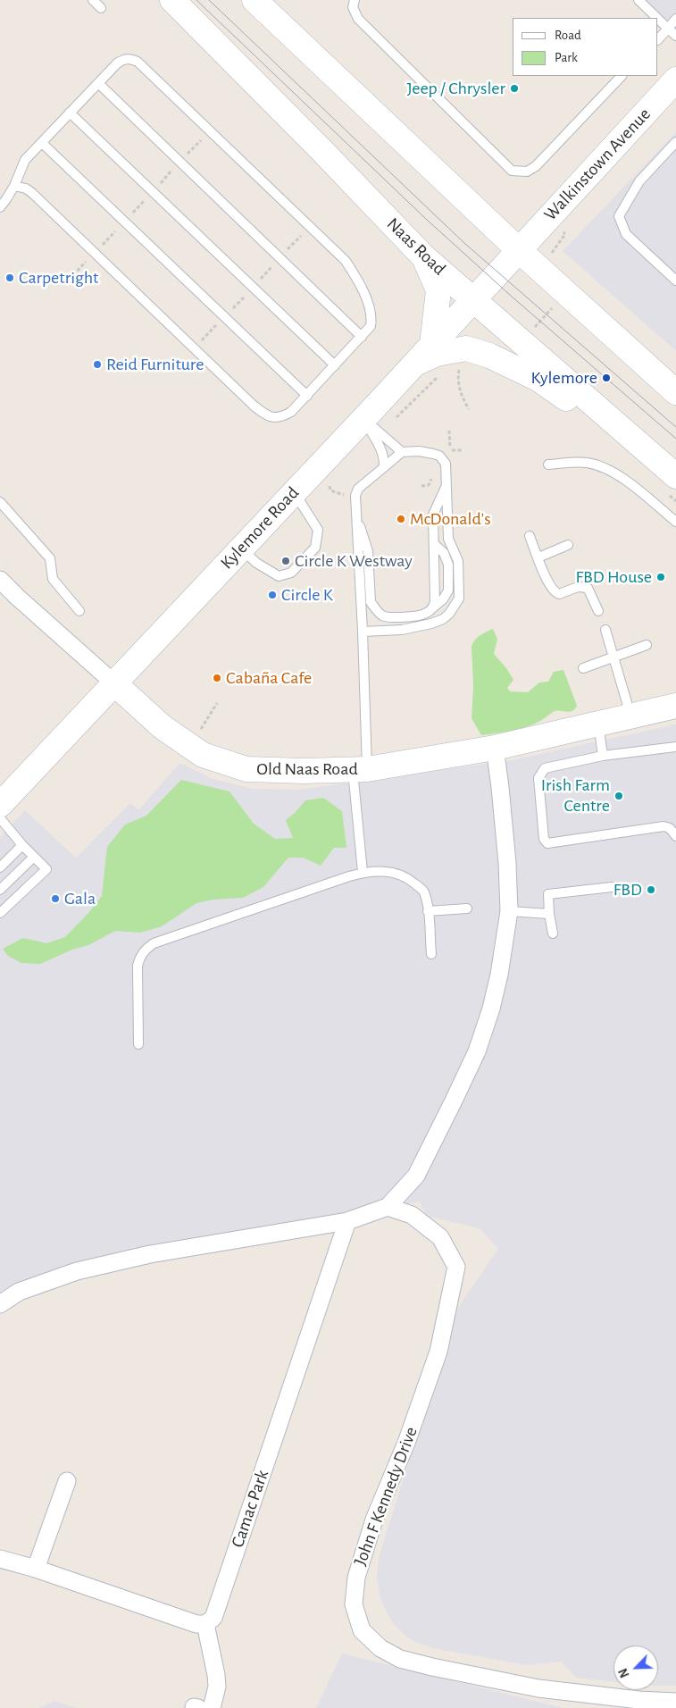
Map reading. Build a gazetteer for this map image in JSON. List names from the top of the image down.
{
  "streets": {
    "main road": [
      "Walkinstown Avenue",
      "Naas Road",
      "Kylemore Road",
      "Old Naas Road"
    ],
    "street": ["John F Kennedy Drive", "Camac Park"]
  },
  "crossings": [
    ["Walkinstown Avenue", "Kylemore Road"],
    ["Naas Road", "Kylemore Road"],
    ["Kylemore Road", "Old Naas Road"]
  ],
  "places": [
    "Jeep / Chrysler",
    "Carpetright",
    "Reid Furniture",
    "Kylemore",
    "McDonald's",
    "Circle K Westway",
    "FBD House",
    "Circle K",
    "Cabaña Cafe",
    "Irish Farm Centre",
    "FBD",
    "Gala"
  ],
  "legend": ["Road", "Park"],
  "north": "bottom left"
}
